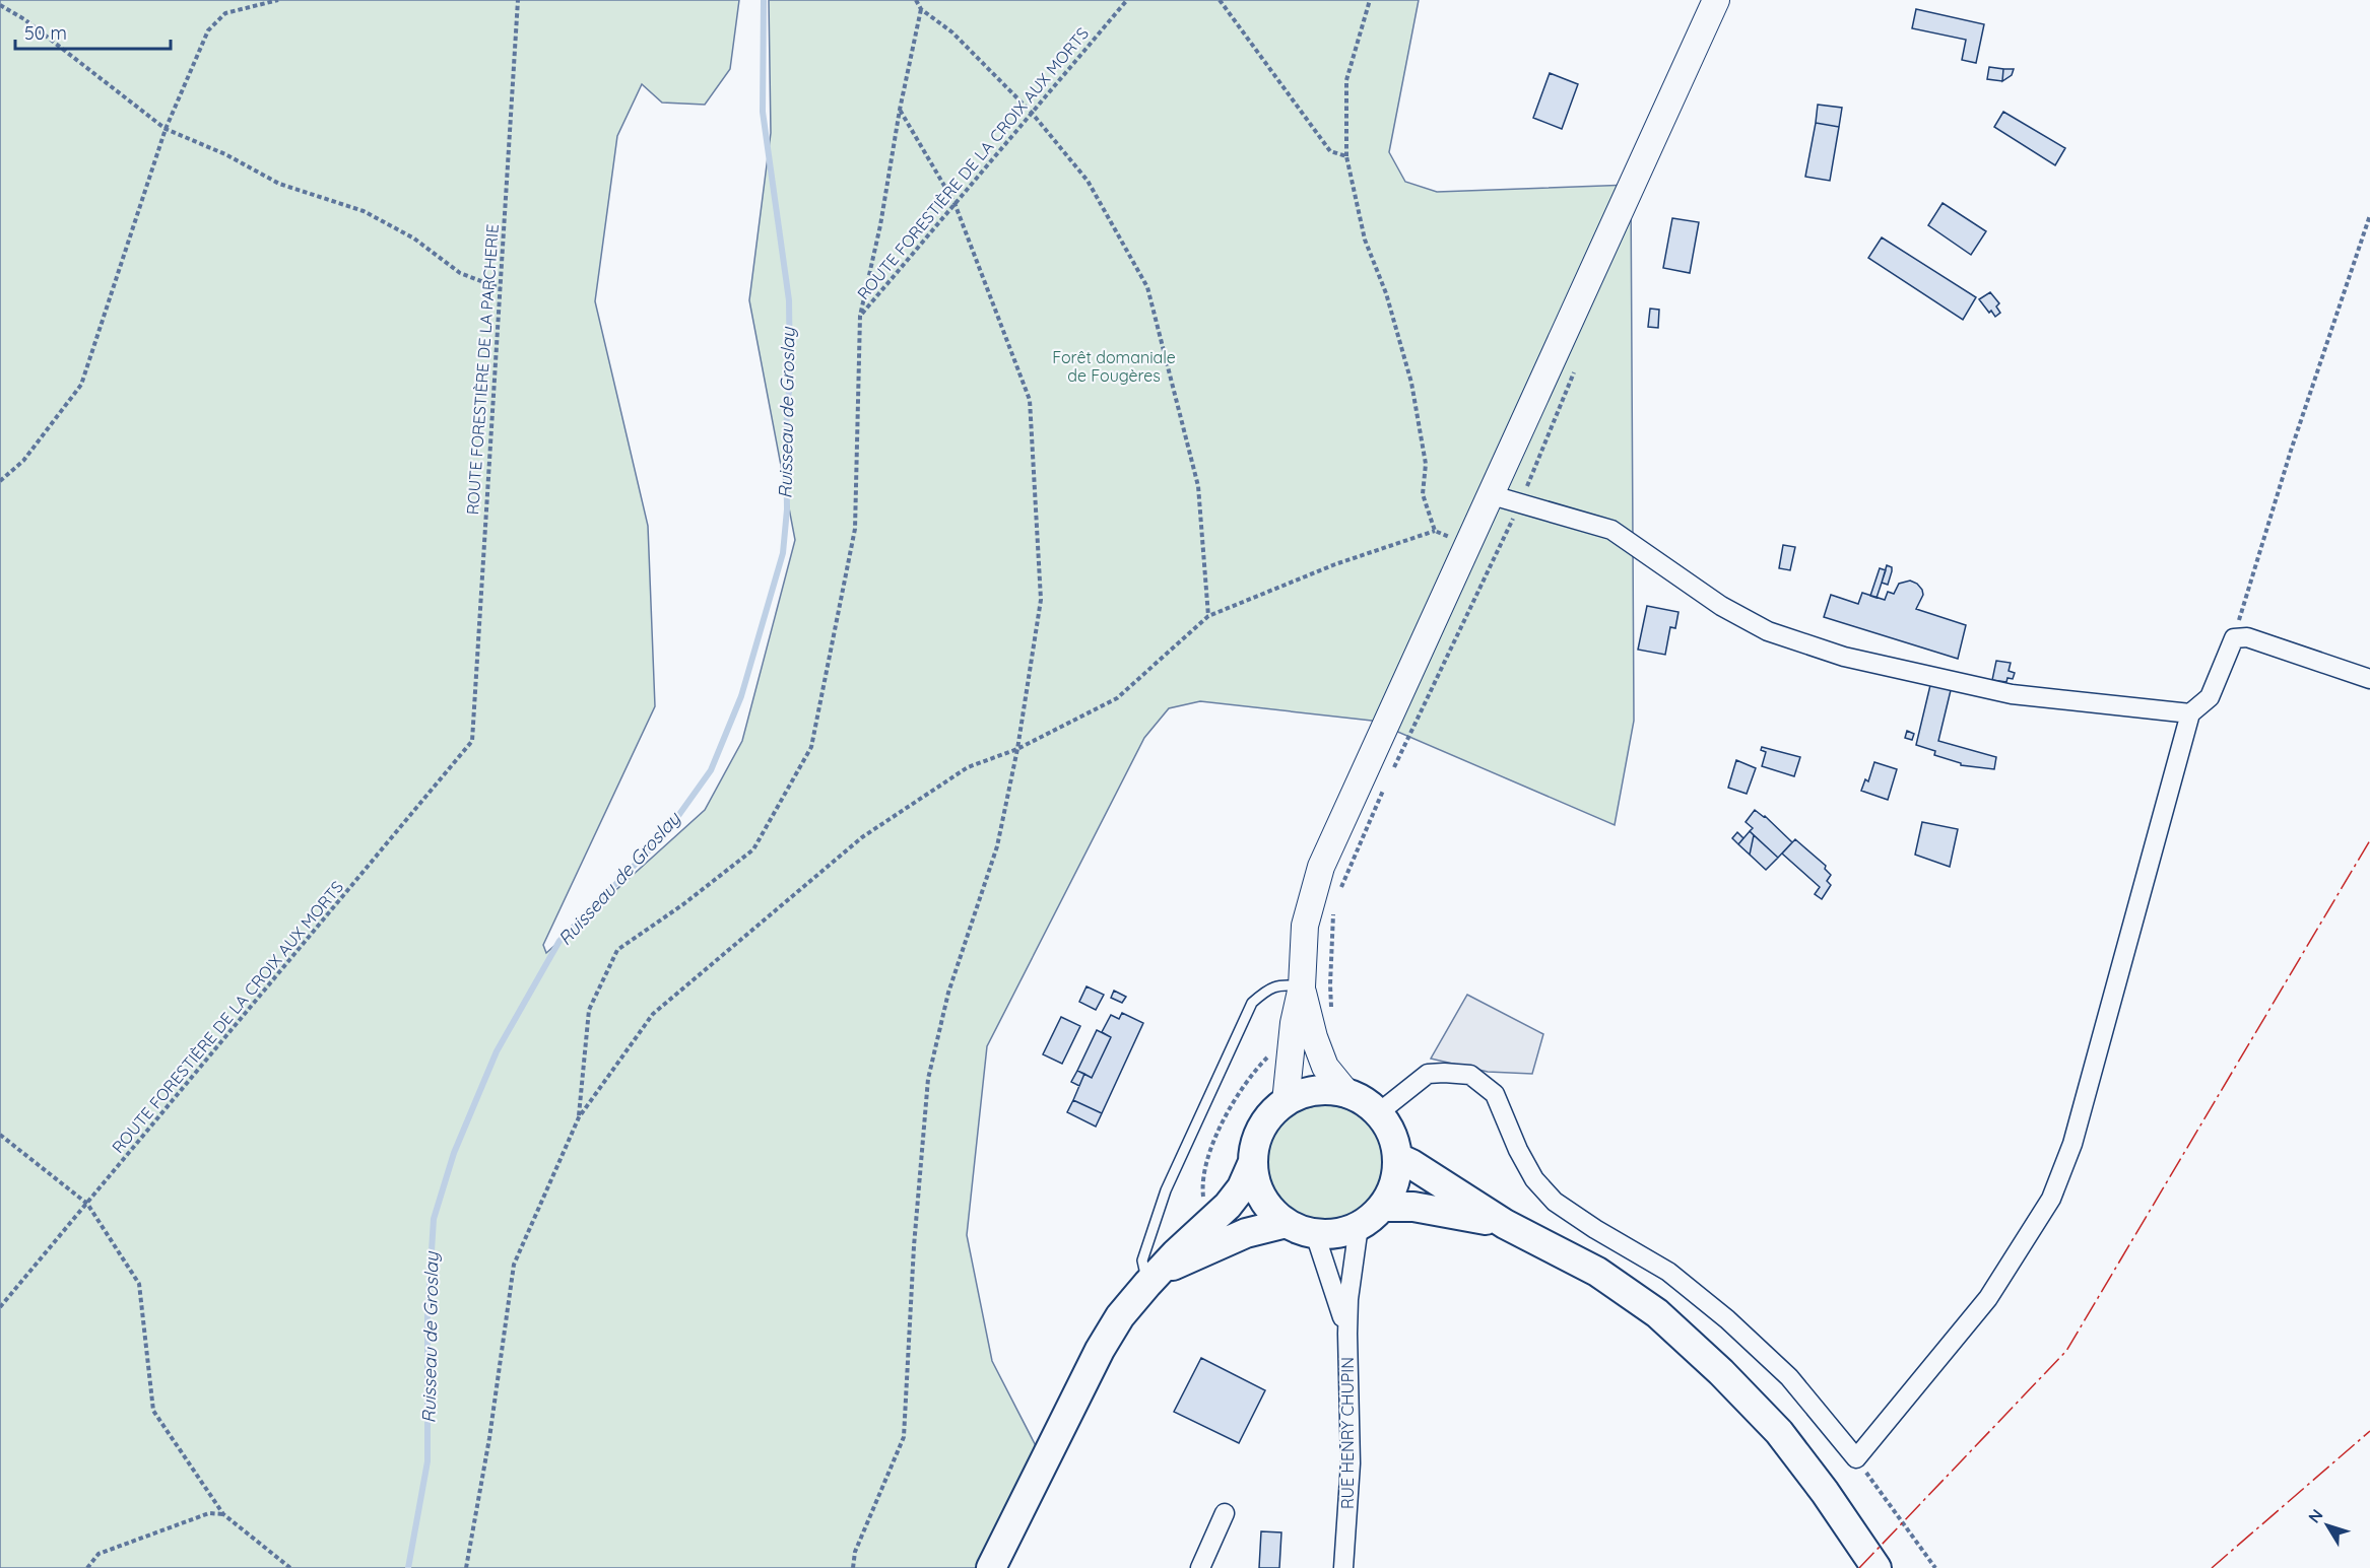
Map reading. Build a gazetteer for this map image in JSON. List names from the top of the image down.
{
  "streets": {
    "street": ["RUE HENRY CHUPIN"],
    "path": ["ROUTE FORESTIÈRE DE LA CROIX AUX MORTS", "ROUTE FORESTIÈRE DE LA PARCHERIE"]
  },
  "crossings": [
    ["ROUTE FORESTIÈRE DE LA CROIX AUX MORTS", "ROUTE FORESTIÈRE DE LA PARCHERIE"]
  ],
  "water": ["Ruisseau de Groslay"],
  "parks": ["Forêt domaniale de Fougères"],
  "scale_bar": "50 m",
  "north": "top left"
}
